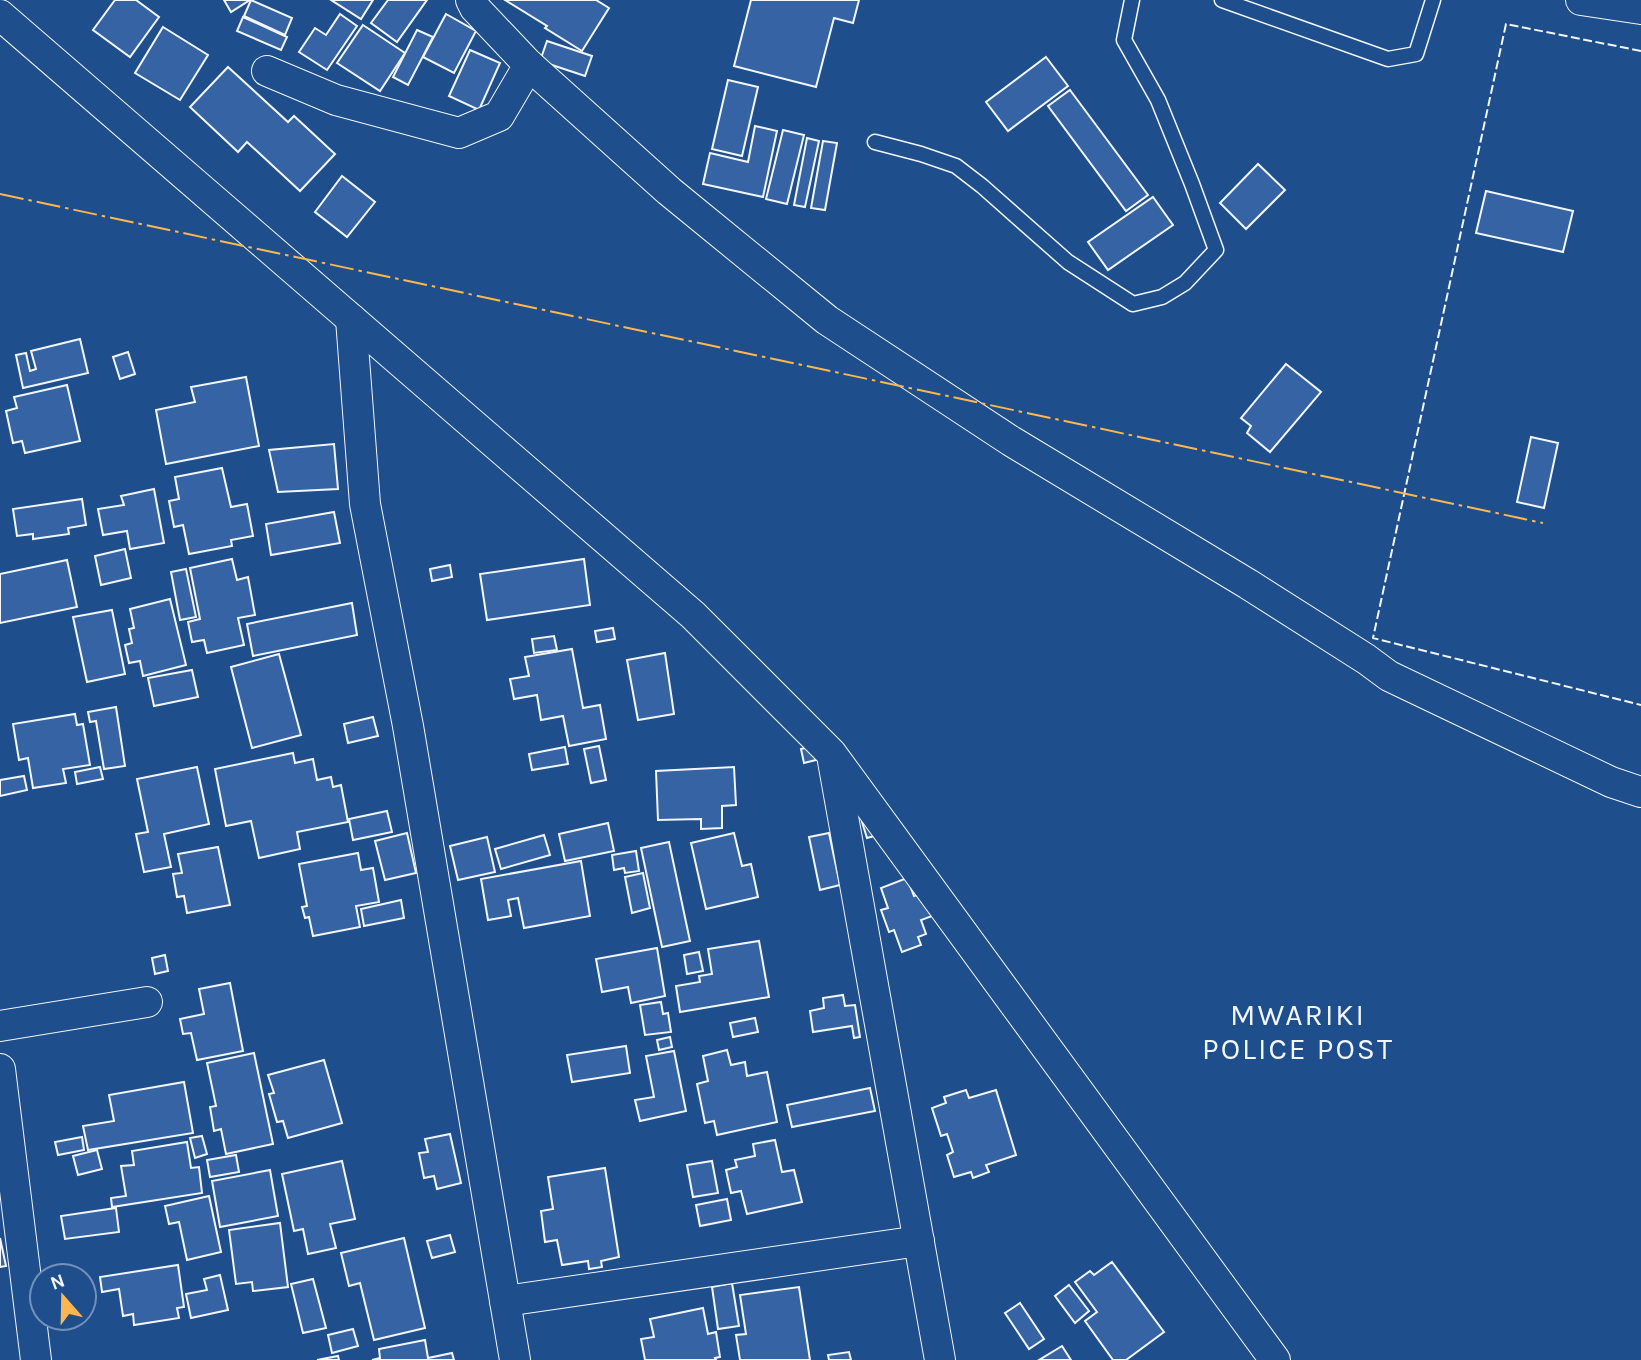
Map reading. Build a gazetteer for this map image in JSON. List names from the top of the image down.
{
  "districts": ["MWARIKI POLICE POST"],
  "north": "top"
}
